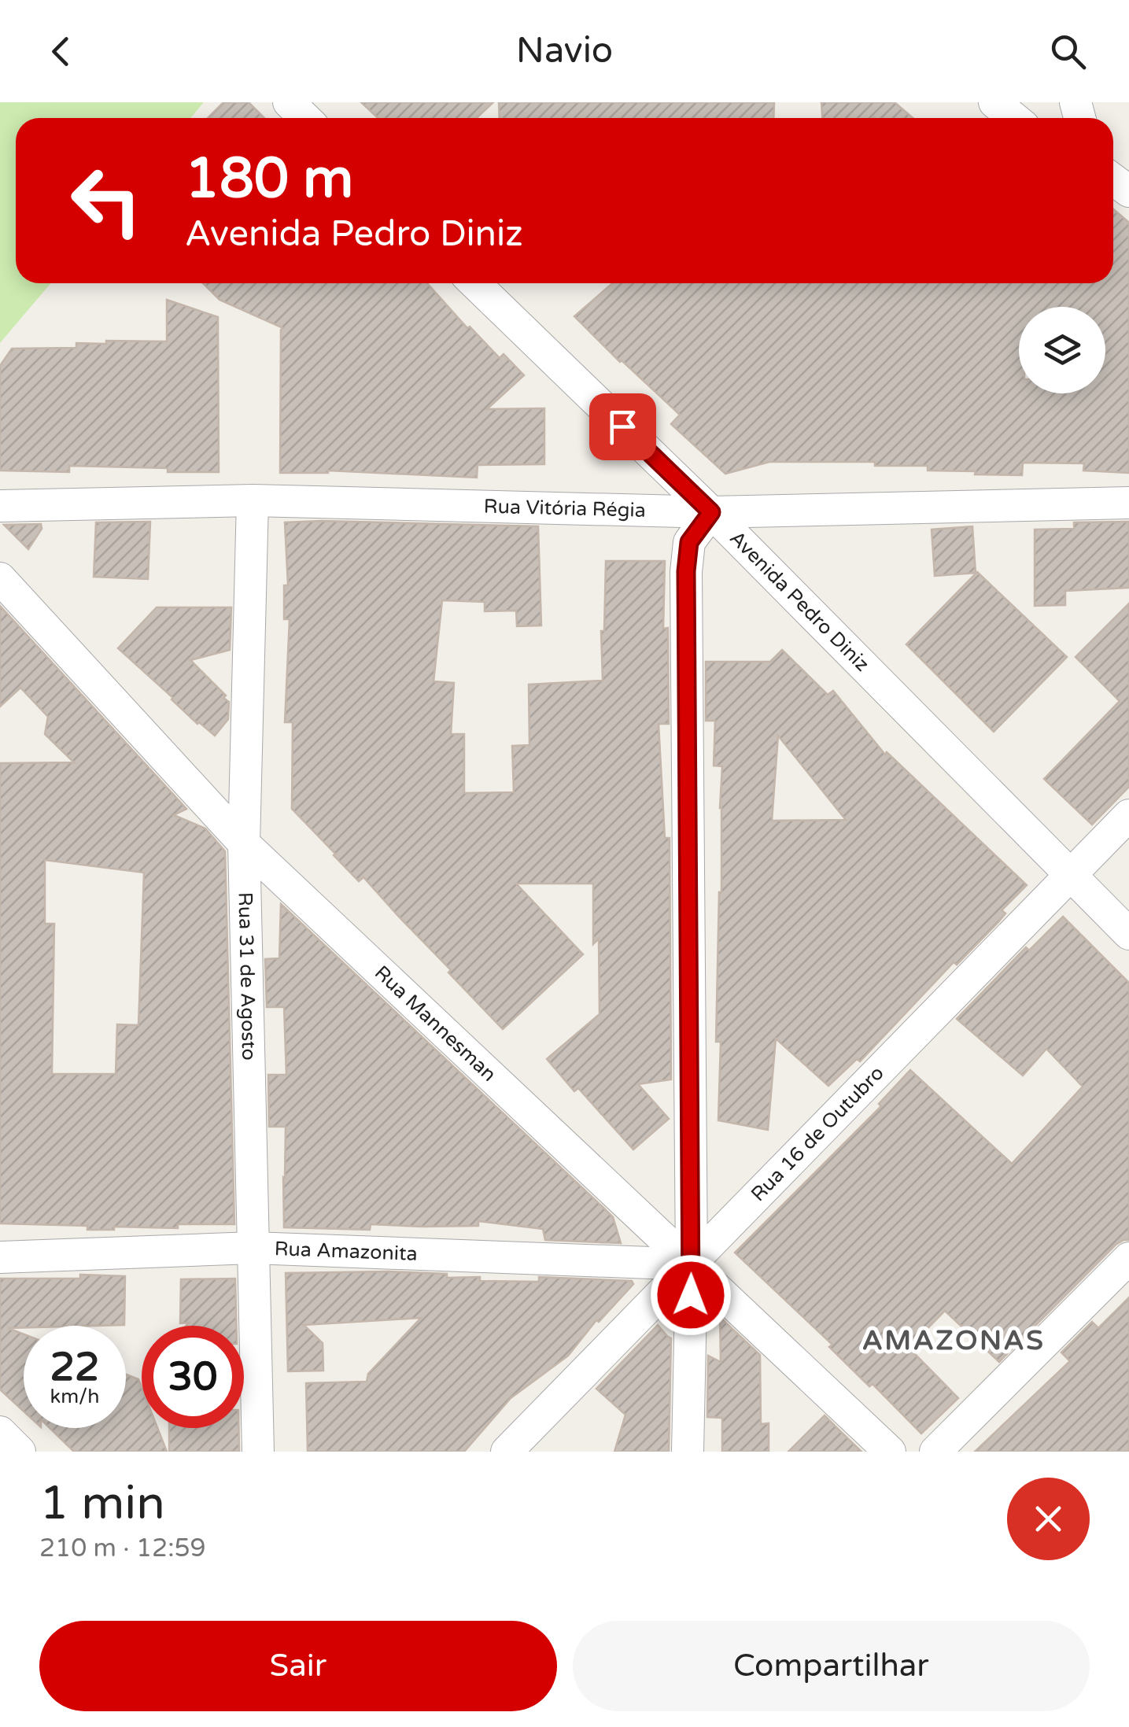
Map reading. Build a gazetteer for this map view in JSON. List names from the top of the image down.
{
  "streets": {
    "street": [
      "Rua Vitória Régia",
      "Avenida Pedro Diniz",
      "Rua 31 de Agosto",
      "Rua Mannesman",
      "Rua 16 de Outubro",
      "Rua Amazonita"
    ]
  },
  "crossings": [
    ["Rua Vitória Régia", "Avenida Pedro Diniz"],
    ["Rua Vitória Régia", "Rua 31 de Agosto"],
    ["Avenida Pedro Diniz", "Rua 16 de Outubro"],
    ["Rua 31 de Agosto", "Rua Mannesman"],
    ["Rua 31 de Agosto", "Rua Amazonita"],
    ["Rua Mannesman", "Rua 16 de Outubro"],
    ["Rua Mannesman", "Rua Amazonita"],
    ["Rua 16 de Outubro", "Rua Amazonita"]
  ],
  "districts": ["AMAZONAS"],
  "page": {
    "header": "Navio",
    "turn": ["180 m", "Avenida Pedro Diniz"],
    "speed": "22 km/h",
    "limit": "30",
    "heading": ["1 min", "210 m · 12:59"],
    "buttons": ["Sair", "Compartilhar"]
  }
}
